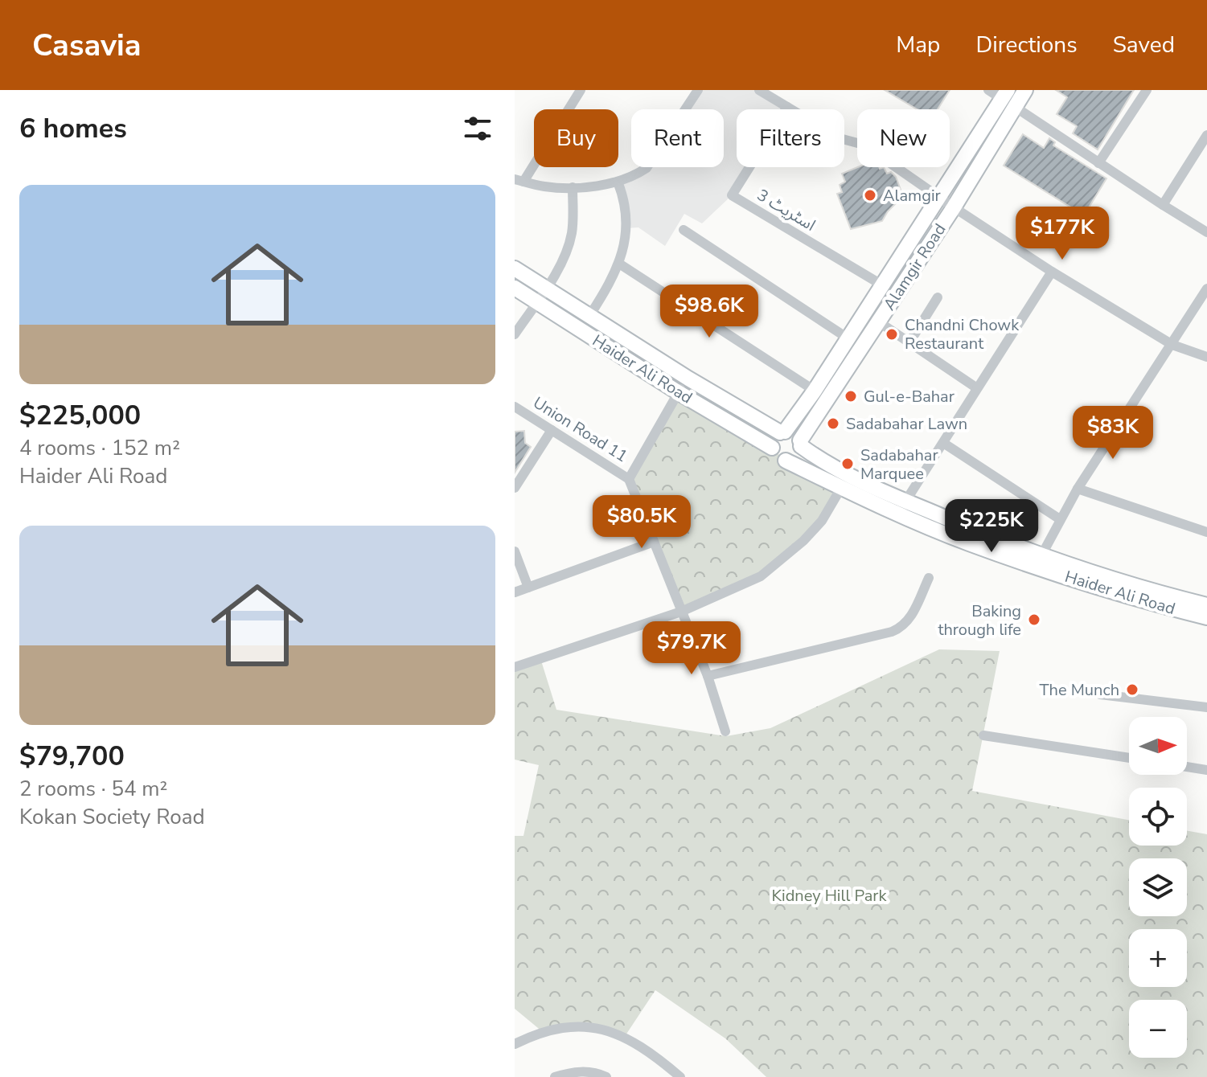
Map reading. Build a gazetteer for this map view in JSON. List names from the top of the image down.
{
  "streets": {
    "main road": ["Alamgir Road", "Haider Ali Road"],
    "street": ["اسٹریٹ 3", "Union Road 11"]
  },
  "crossings": [
    ["اسٹریٹ 3", "Alamgir Road"],
    ["Alamgir Road", "Haider Ali Road"]
  ],
  "parks": ["Kidney Hill Park"],
  "places": [
    "Alamgir",
    "Chandni Chowk Restaurant",
    "Gul-e-Bahar",
    "Sadabahar Lawn",
    "Sadabahar Marquee",
    "Baking through life",
    "The Munch"
  ],
  "north": "right",
  "page": {
    "header": "Casavia",
    "nav": ["Map", "Directions", "Saved"],
    "heading": "6 homes",
    "chip": [
      "Buy",
      "Rent",
      "Filters",
      "New"
    ],
    "list": [
      {
        "name": "$225,000",
        "note": "4 rooms · 152 m² · Haider Ali Road"
      },
      {
        "name": "$79,700",
        "note": "2 rooms · 54 m² · Kokan Society Road"
      }
    ],
    "price": [
      "$177K",
      "$98.6K",
      "$83K",
      "$80.5K",
      "$225K",
      "$79.7K"
    ],
    "map_buttons": ["+", "−"]
  }
}
